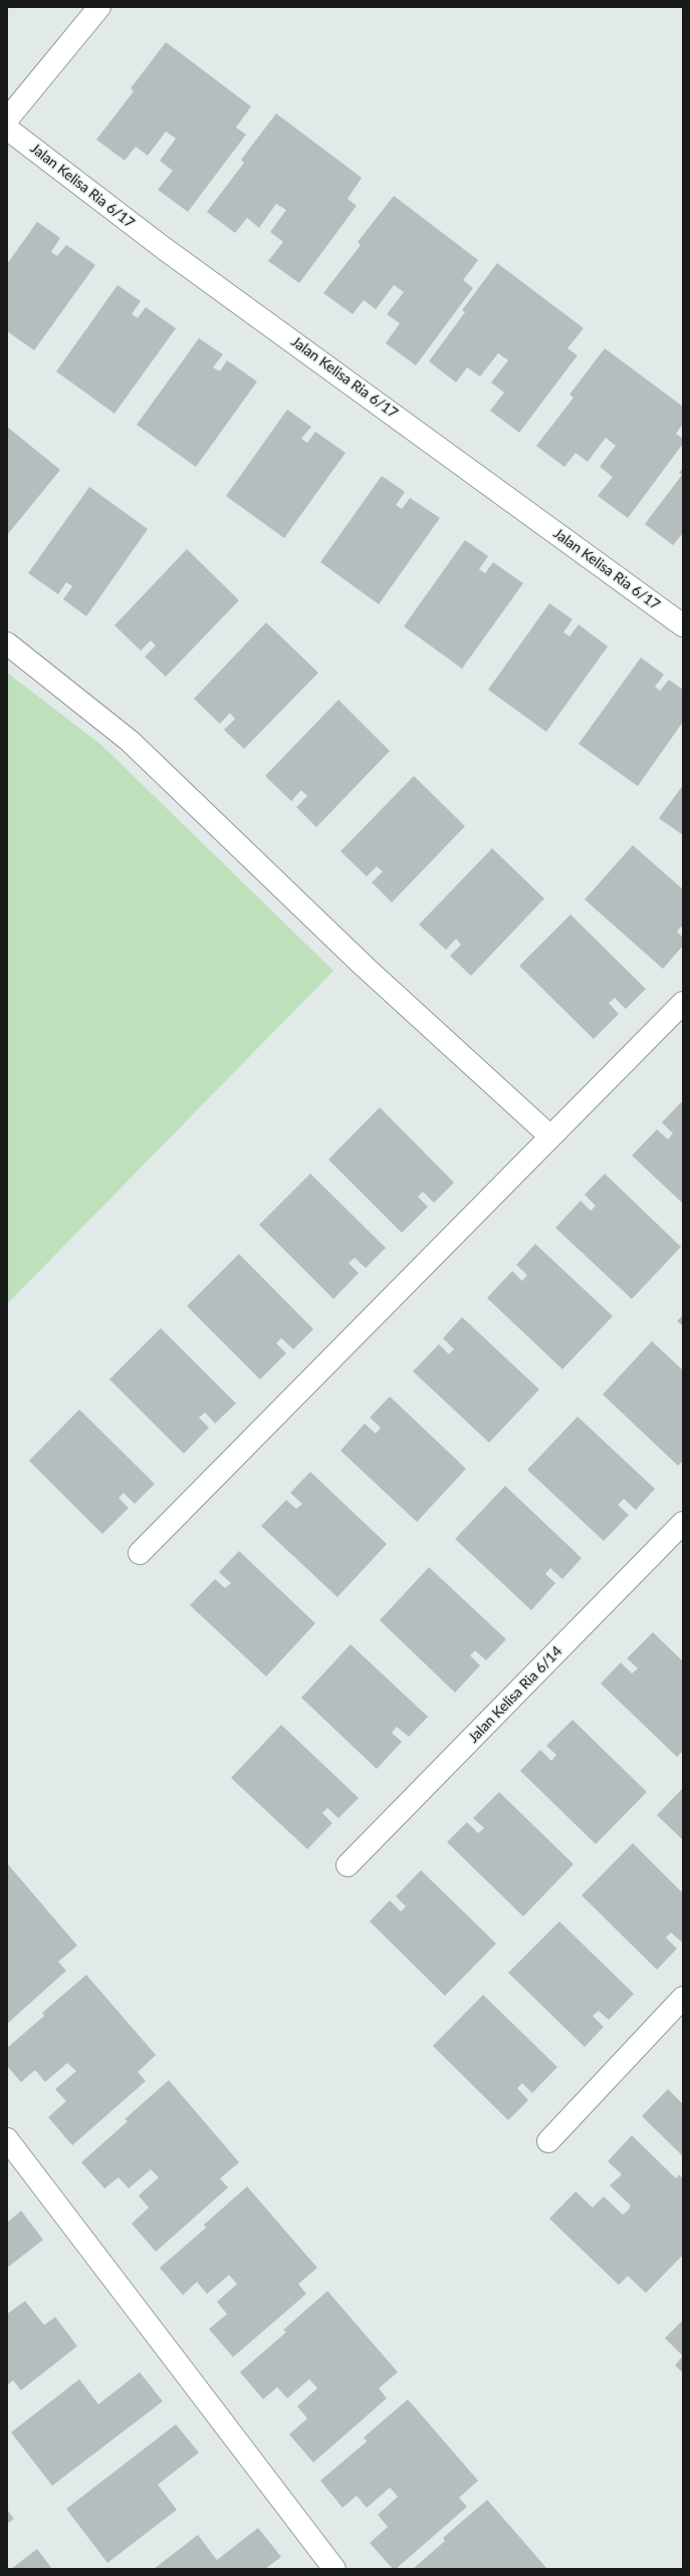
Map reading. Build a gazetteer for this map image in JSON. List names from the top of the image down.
{
  "streets": {
    "street": ["Jalan Kelisa Ria 6/17", "Jalan Kelisa Ria 6/14"]
  }
}
